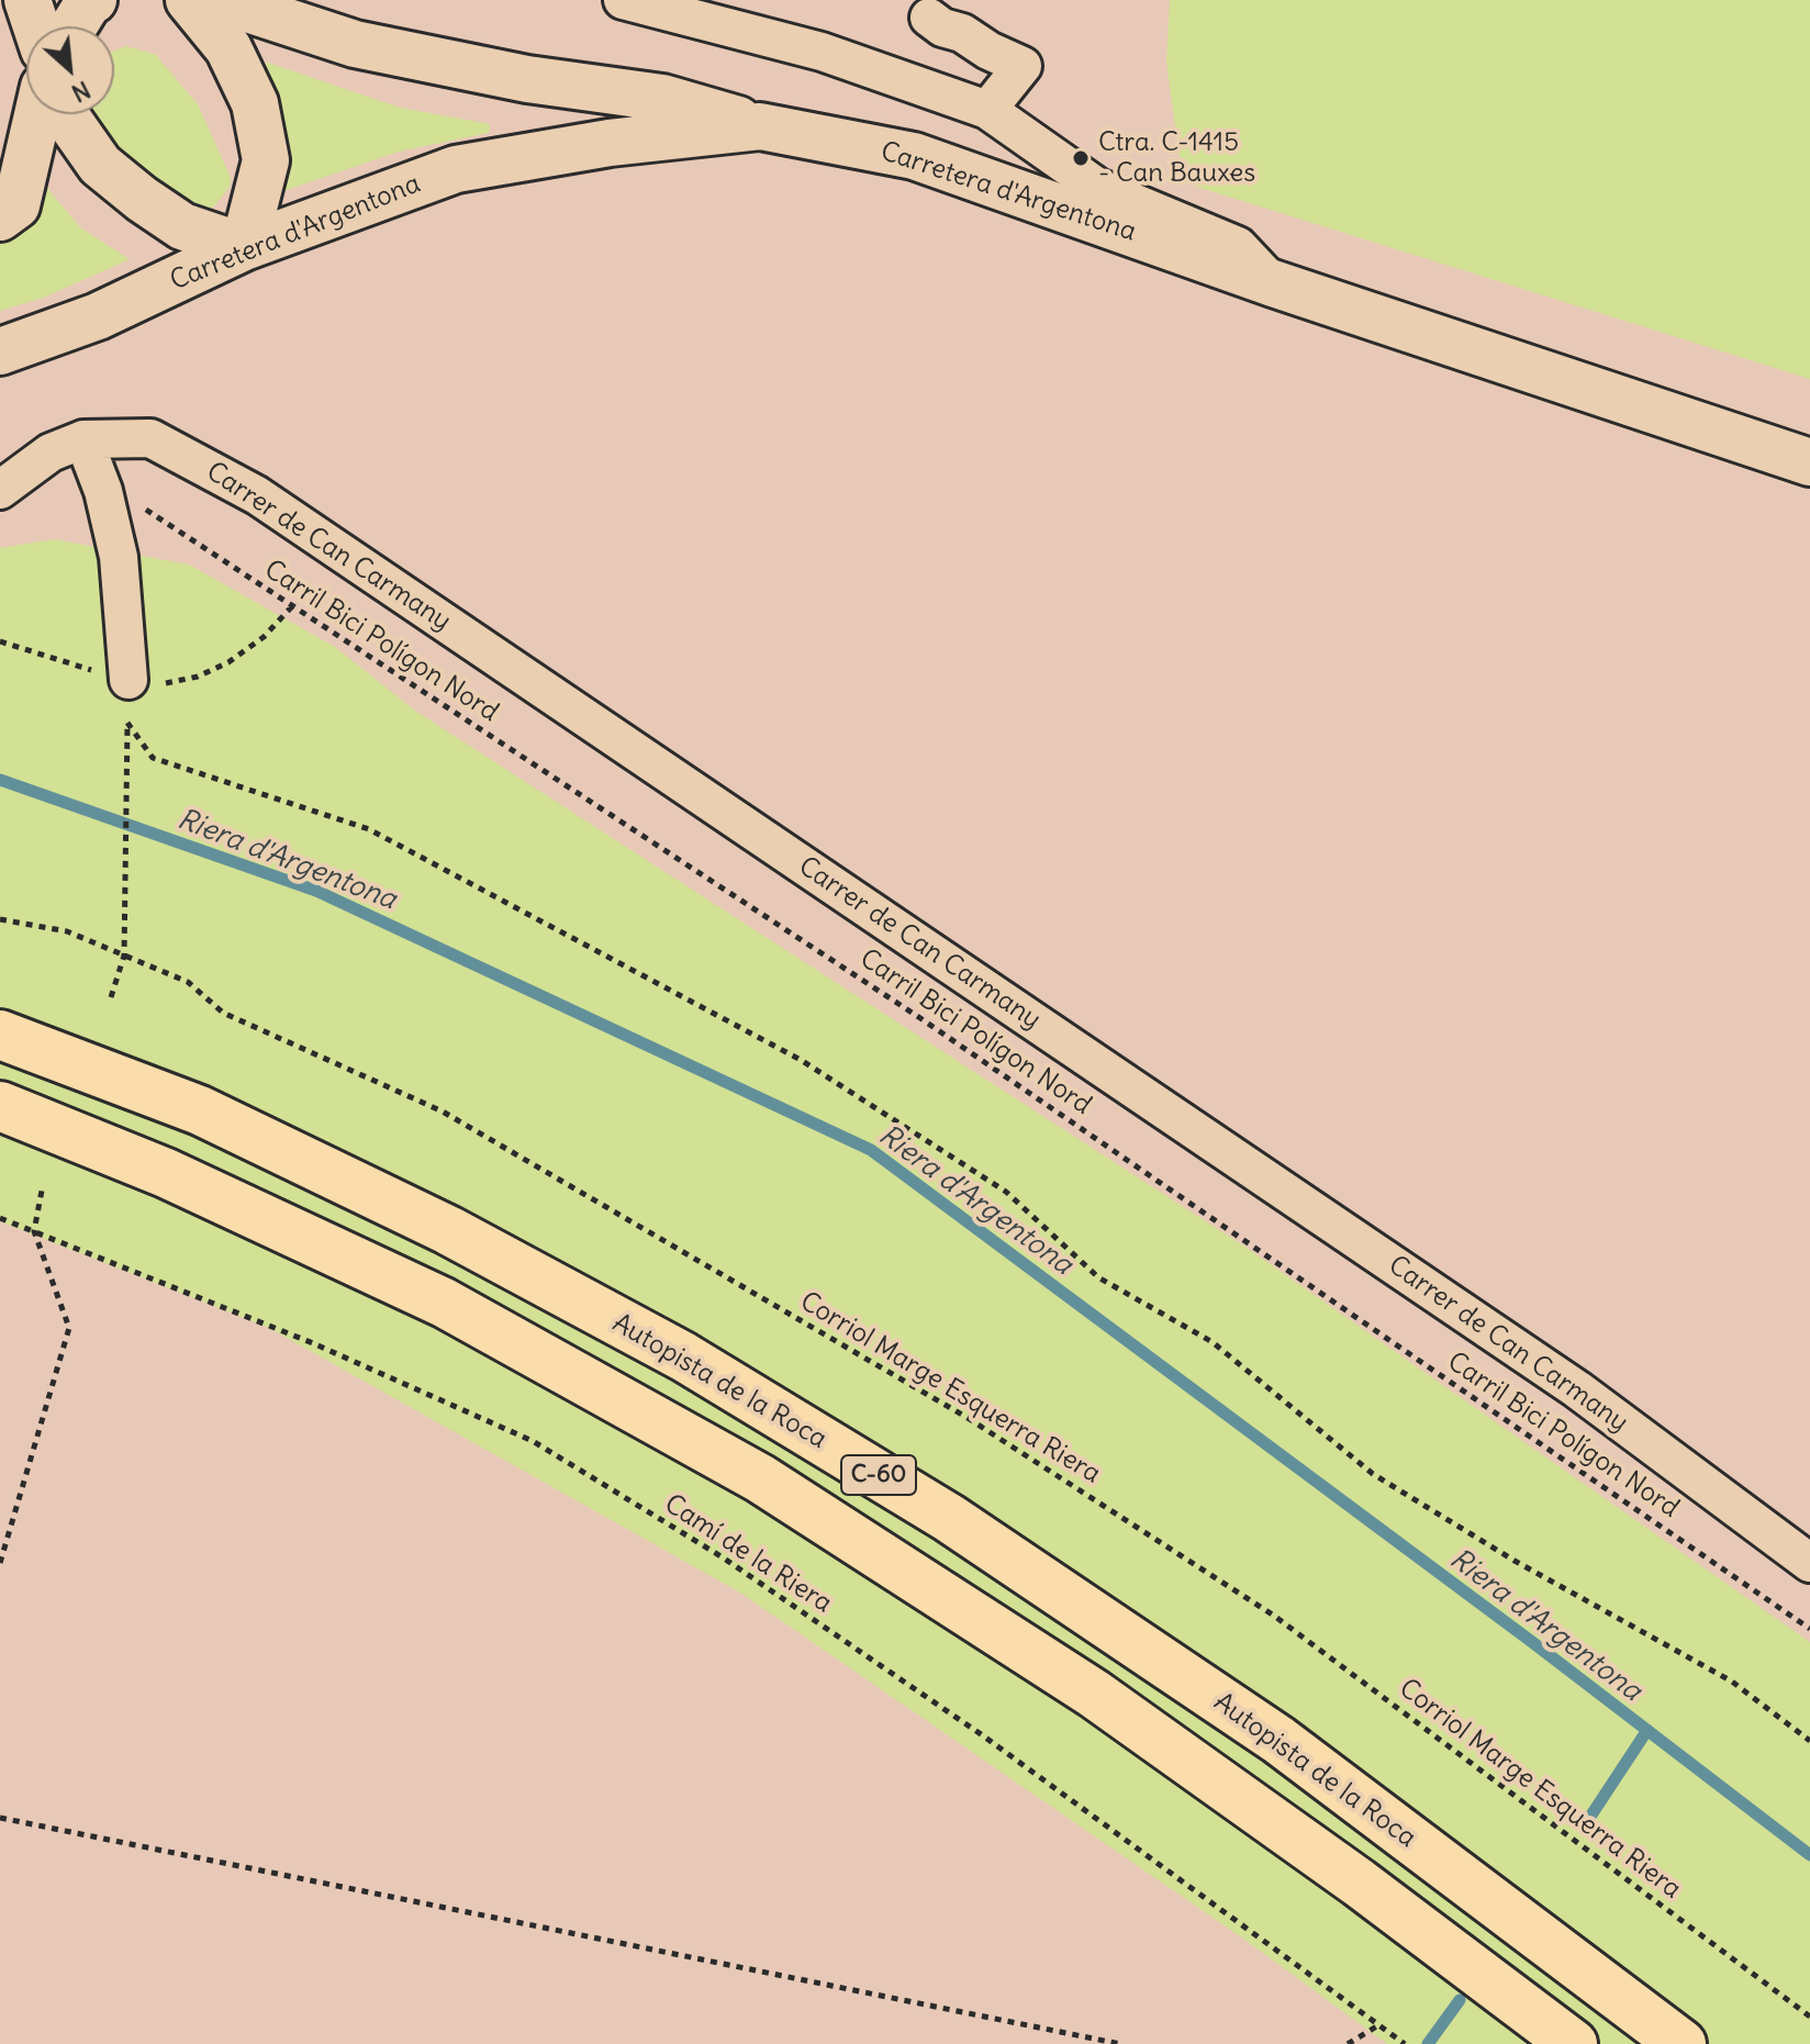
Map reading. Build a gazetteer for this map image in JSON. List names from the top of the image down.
{
  "streets": {
    "highway": ["Autopista de la Roca", "C-60"],
    "street": ["Carretera d'Argentona", "Carrer de Can Carmany"],
    "path": ["Carril Bici Polígon Nord", "Corriol Marge Esquerra Riera", "Camí de la Riera"]
  },
  "water": ["Riera d'Argentona"],
  "places": ["Ctra. C-1415 - Can Bauxes"],
  "north": "bottom right"
}
